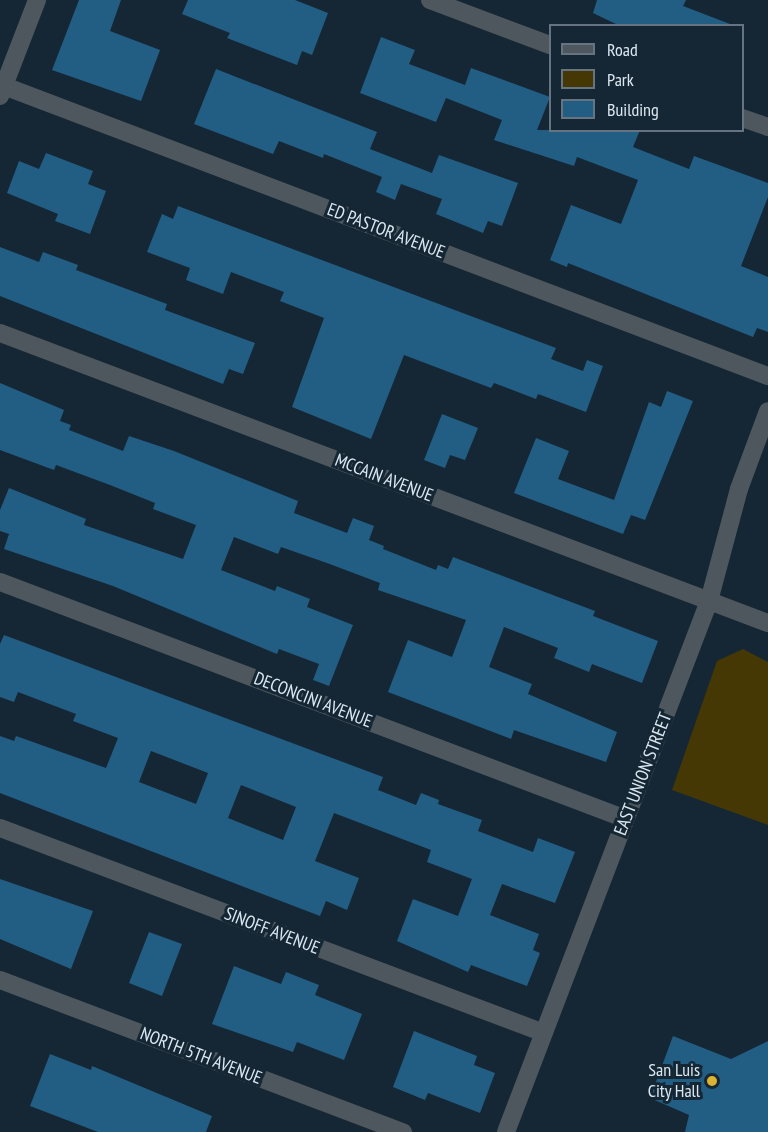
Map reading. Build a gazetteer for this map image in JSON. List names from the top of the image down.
{
  "streets": {
    "street": [
      "ED PASTOR AVENUE",
      "MCCAIN AVENUE",
      "DECONCINI AVENUE",
      "EAST UNION STREET",
      "SINOFF AVENUE",
      "NORTH 5TH AVENUE"
    ]
  },
  "crossings": [
    ["MCCAIN AVENUE", "EAST UNION STREET"],
    ["DECONCINI AVENUE", "EAST UNION STREET"],
    ["EAST UNION STREET", "SINOFF AVENUE"]
  ],
  "places": ["San Luis City Hall"],
  "legend": ["Road", "Park", "Building"]
}
